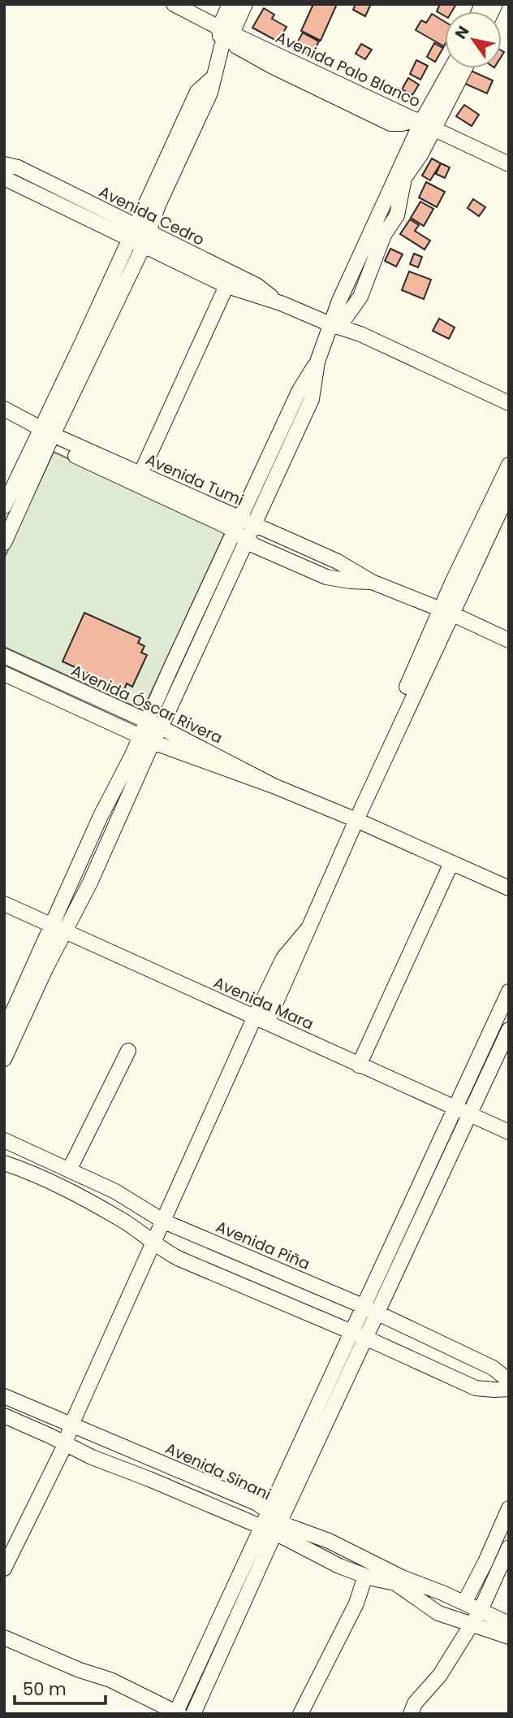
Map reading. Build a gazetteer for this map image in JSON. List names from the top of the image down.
{
  "streets": {
    "street": [
      "Avenida Palo Blanco",
      "Avenida Cedro",
      "Avenida Tumi",
      "Avenida Óscar Rivera",
      "Avenida Mara",
      "Avenida Piña",
      "Avenida Sinani"
    ]
  },
  "scale_bar": "50 m",
  "north": "top left"
}
